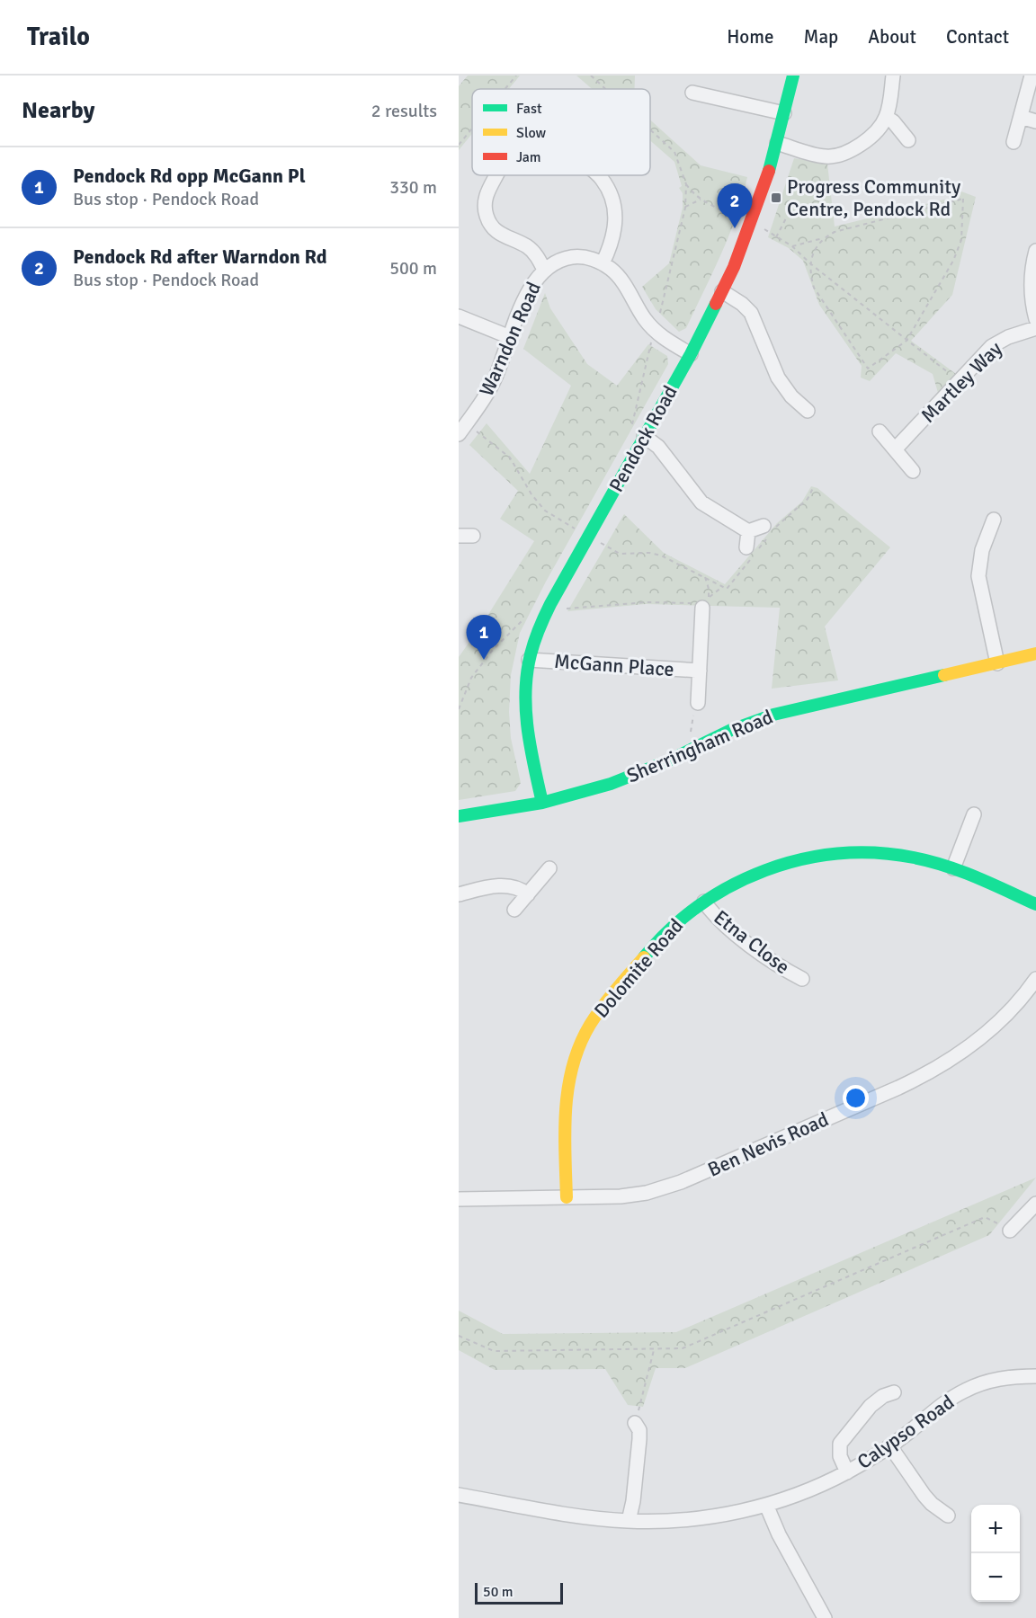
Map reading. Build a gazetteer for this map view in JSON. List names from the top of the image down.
{
  "streets": {
    "street": [
      "Warndon Road",
      "Martley Way",
      "Pendock Road",
      "McGann Place",
      "Sherringham Road",
      "Etna Close",
      "Dolomite Road",
      "Ben Nevis Road",
      "Calypso Road"
    ]
  },
  "crossings": [
    ["Warndon Road", "Pendock Road"],
    ["Pendock Road", "McGann Place"],
    ["Pendock Road", "Sherringham Road"],
    ["Etna Close", "Dolomite Road"],
    ["Dolomite Road", "Ben Nevis Road"]
  ],
  "places": {
    "transit": ["Progress Community Centre, Pendock Rd"]
  },
  "legend": ["Fast", "Slow", "Jam"],
  "scale_bar": "50 m",
  "page": {
    "header": "Trailo",
    "nav": [
      "Home",
      "Map",
      "About",
      "Contact"
    ],
    "heading": ["Nearby", "2 results"],
    "list": [
      {
        "mark": "1",
        "name": "Pendock Rd opp McGann Pl",
        "note": "Bus stop · Pendock Road",
        "value": "330 m"
      },
      {
        "mark": "2",
        "name": "Pendock Rd after Warndon Rd",
        "note": "Bus stop · Pendock Road",
        "value": "500 m"
      }
    ],
    "pins": ["2", "1"],
    "map_buttons": ["+", "−"],
    "scale": "50 m"
  }
}
